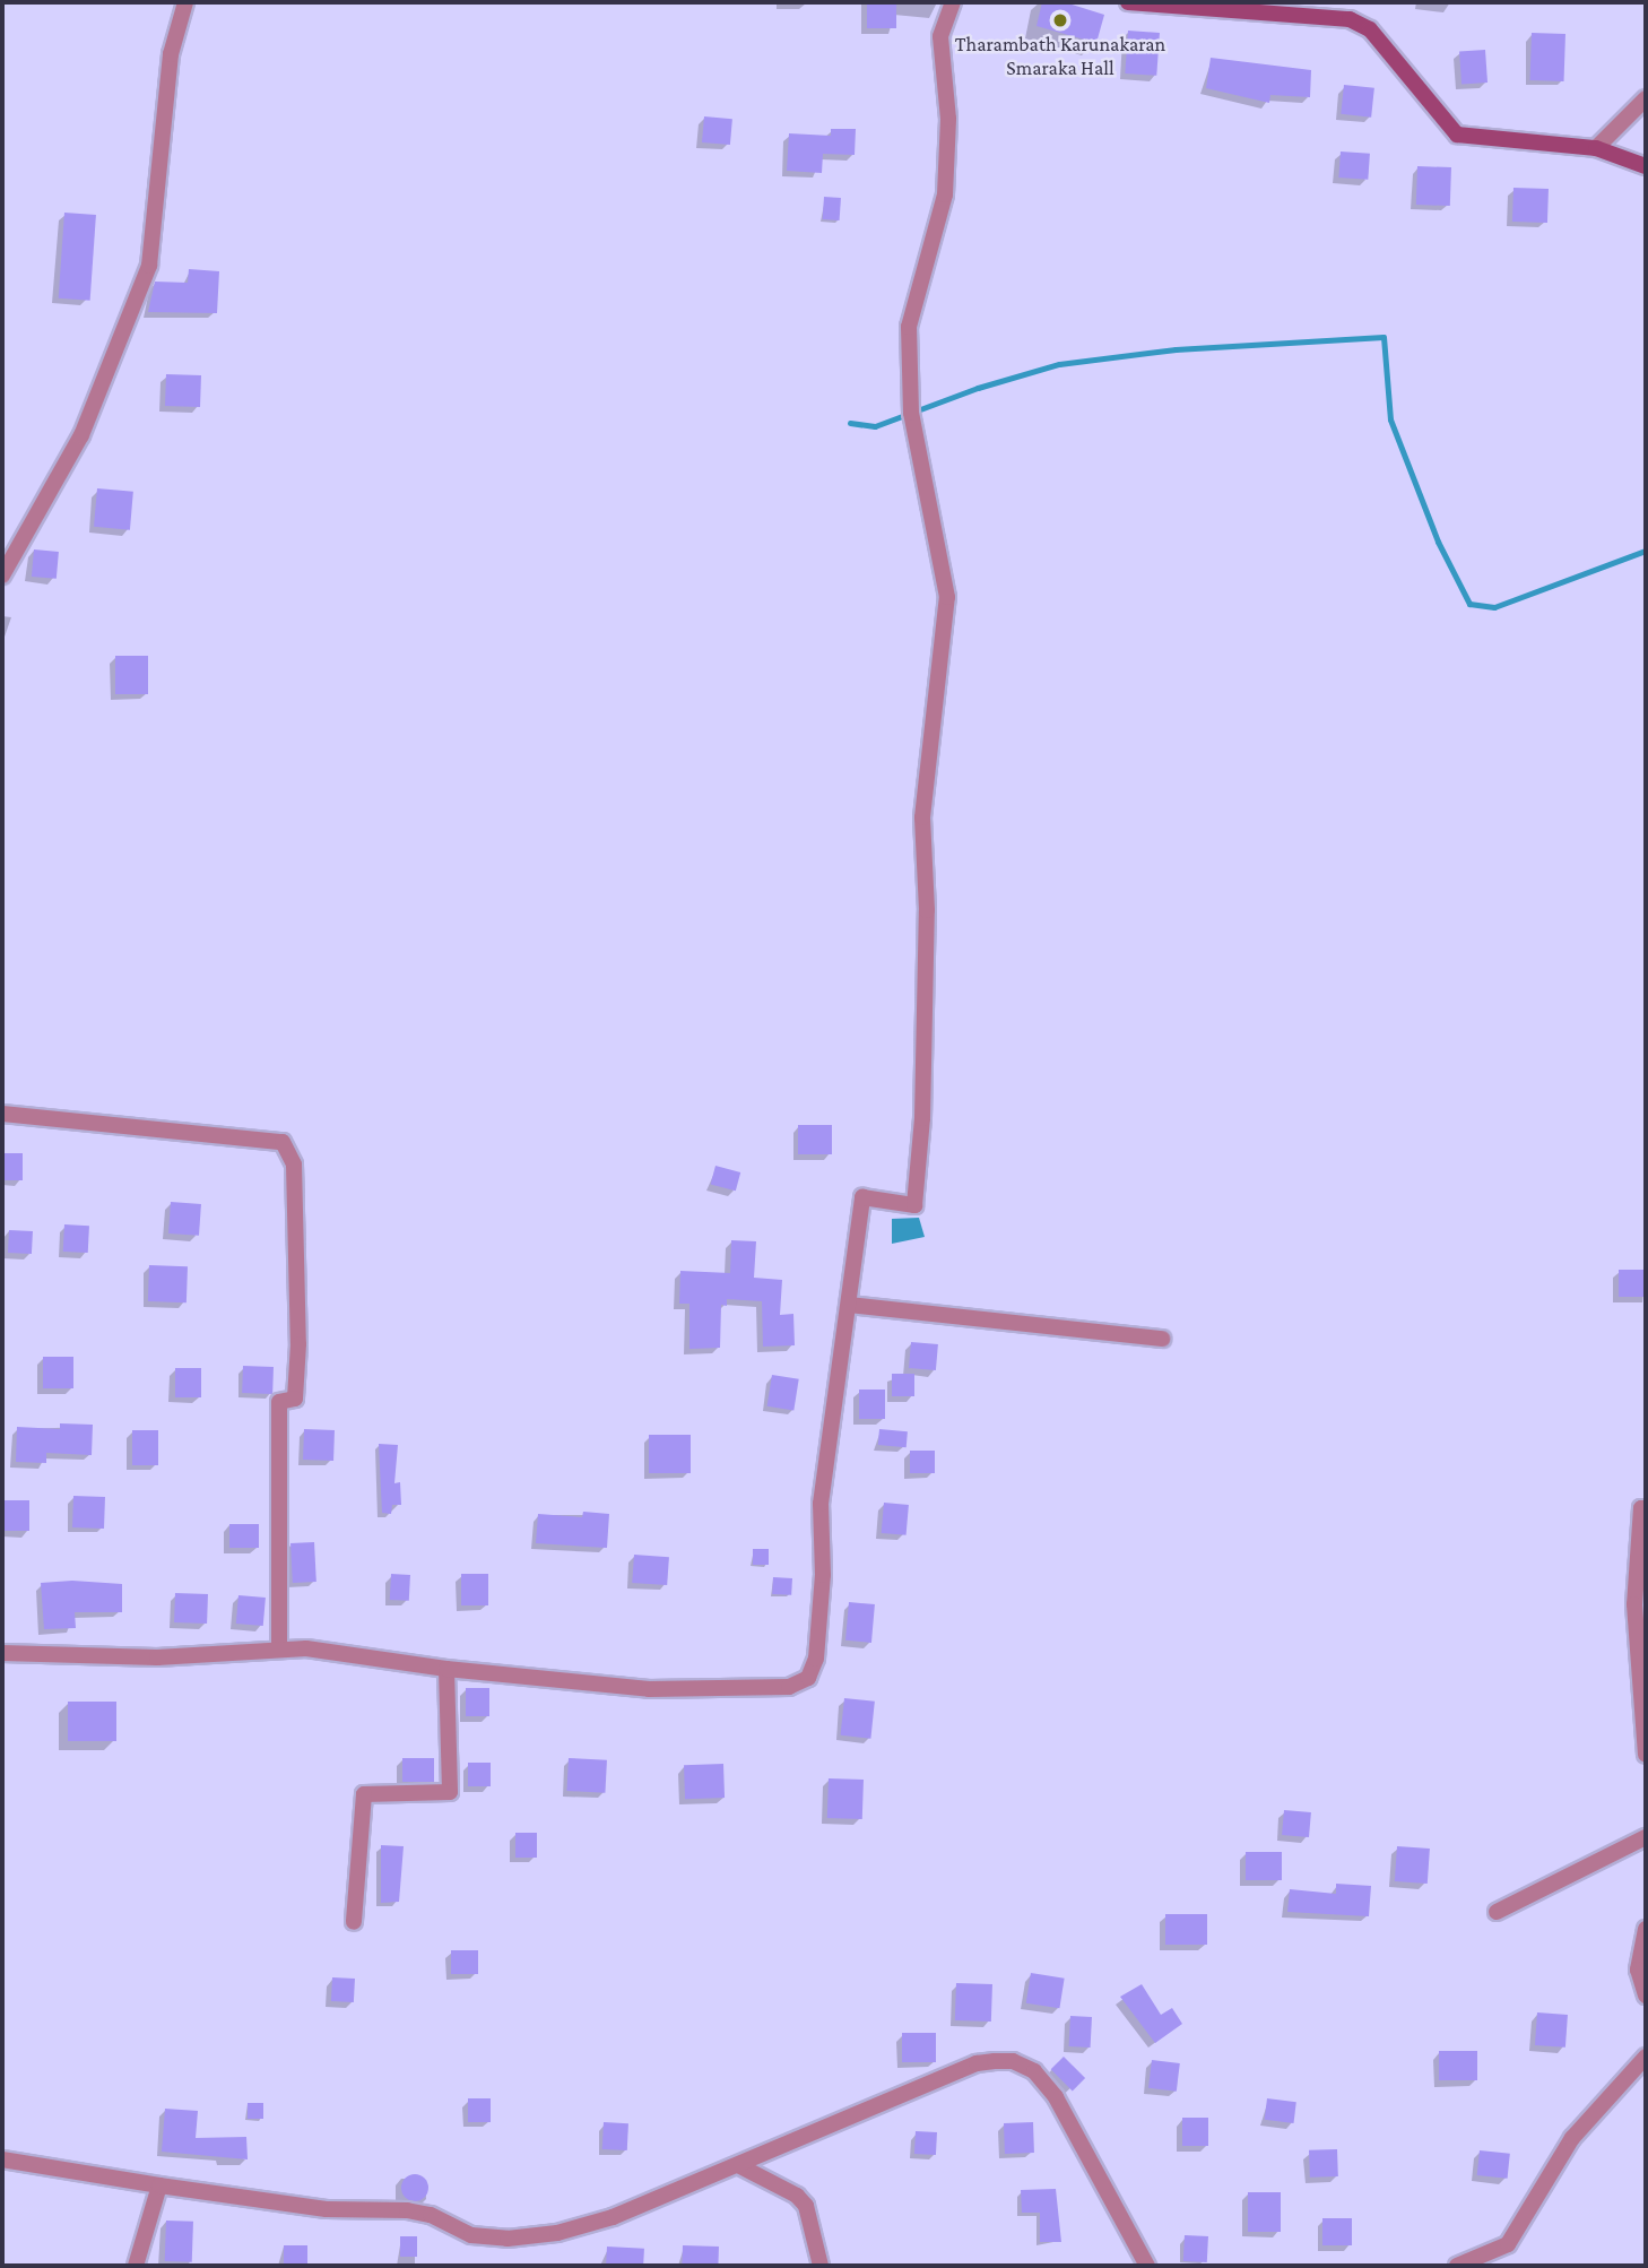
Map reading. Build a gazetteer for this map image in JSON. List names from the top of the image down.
{
  "places": ["Tharambath Karunakaran Smaraka Hall"]
}
